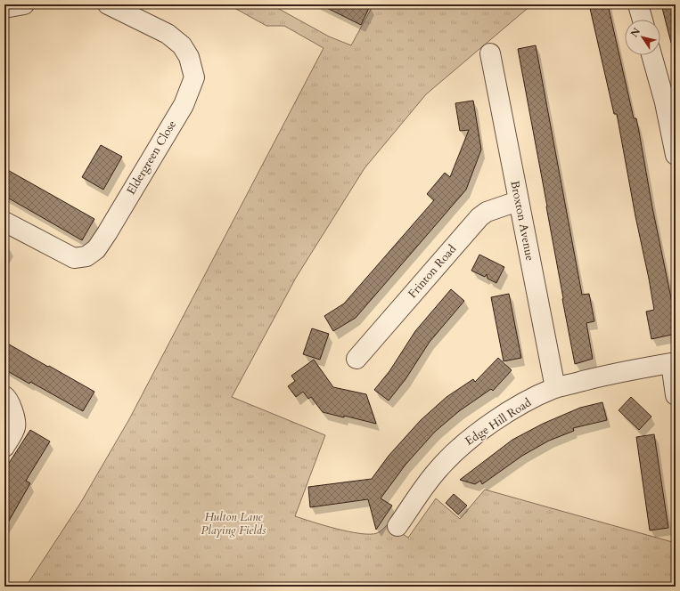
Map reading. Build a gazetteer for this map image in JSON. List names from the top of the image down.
{
  "streets": {
    "street": [
      "Eldergreen Close",
      "Broxton Avenue",
      "Frinton Road",
      "Edge Hill Road"
    ]
  },
  "crossings": [
    ["Broxton Avenue", "Frinton Road"],
    ["Broxton Avenue", "Edge Hill Road"]
  ],
  "parks": ["Hulton Lane Playing Fields"],
  "north": "top left"
}
